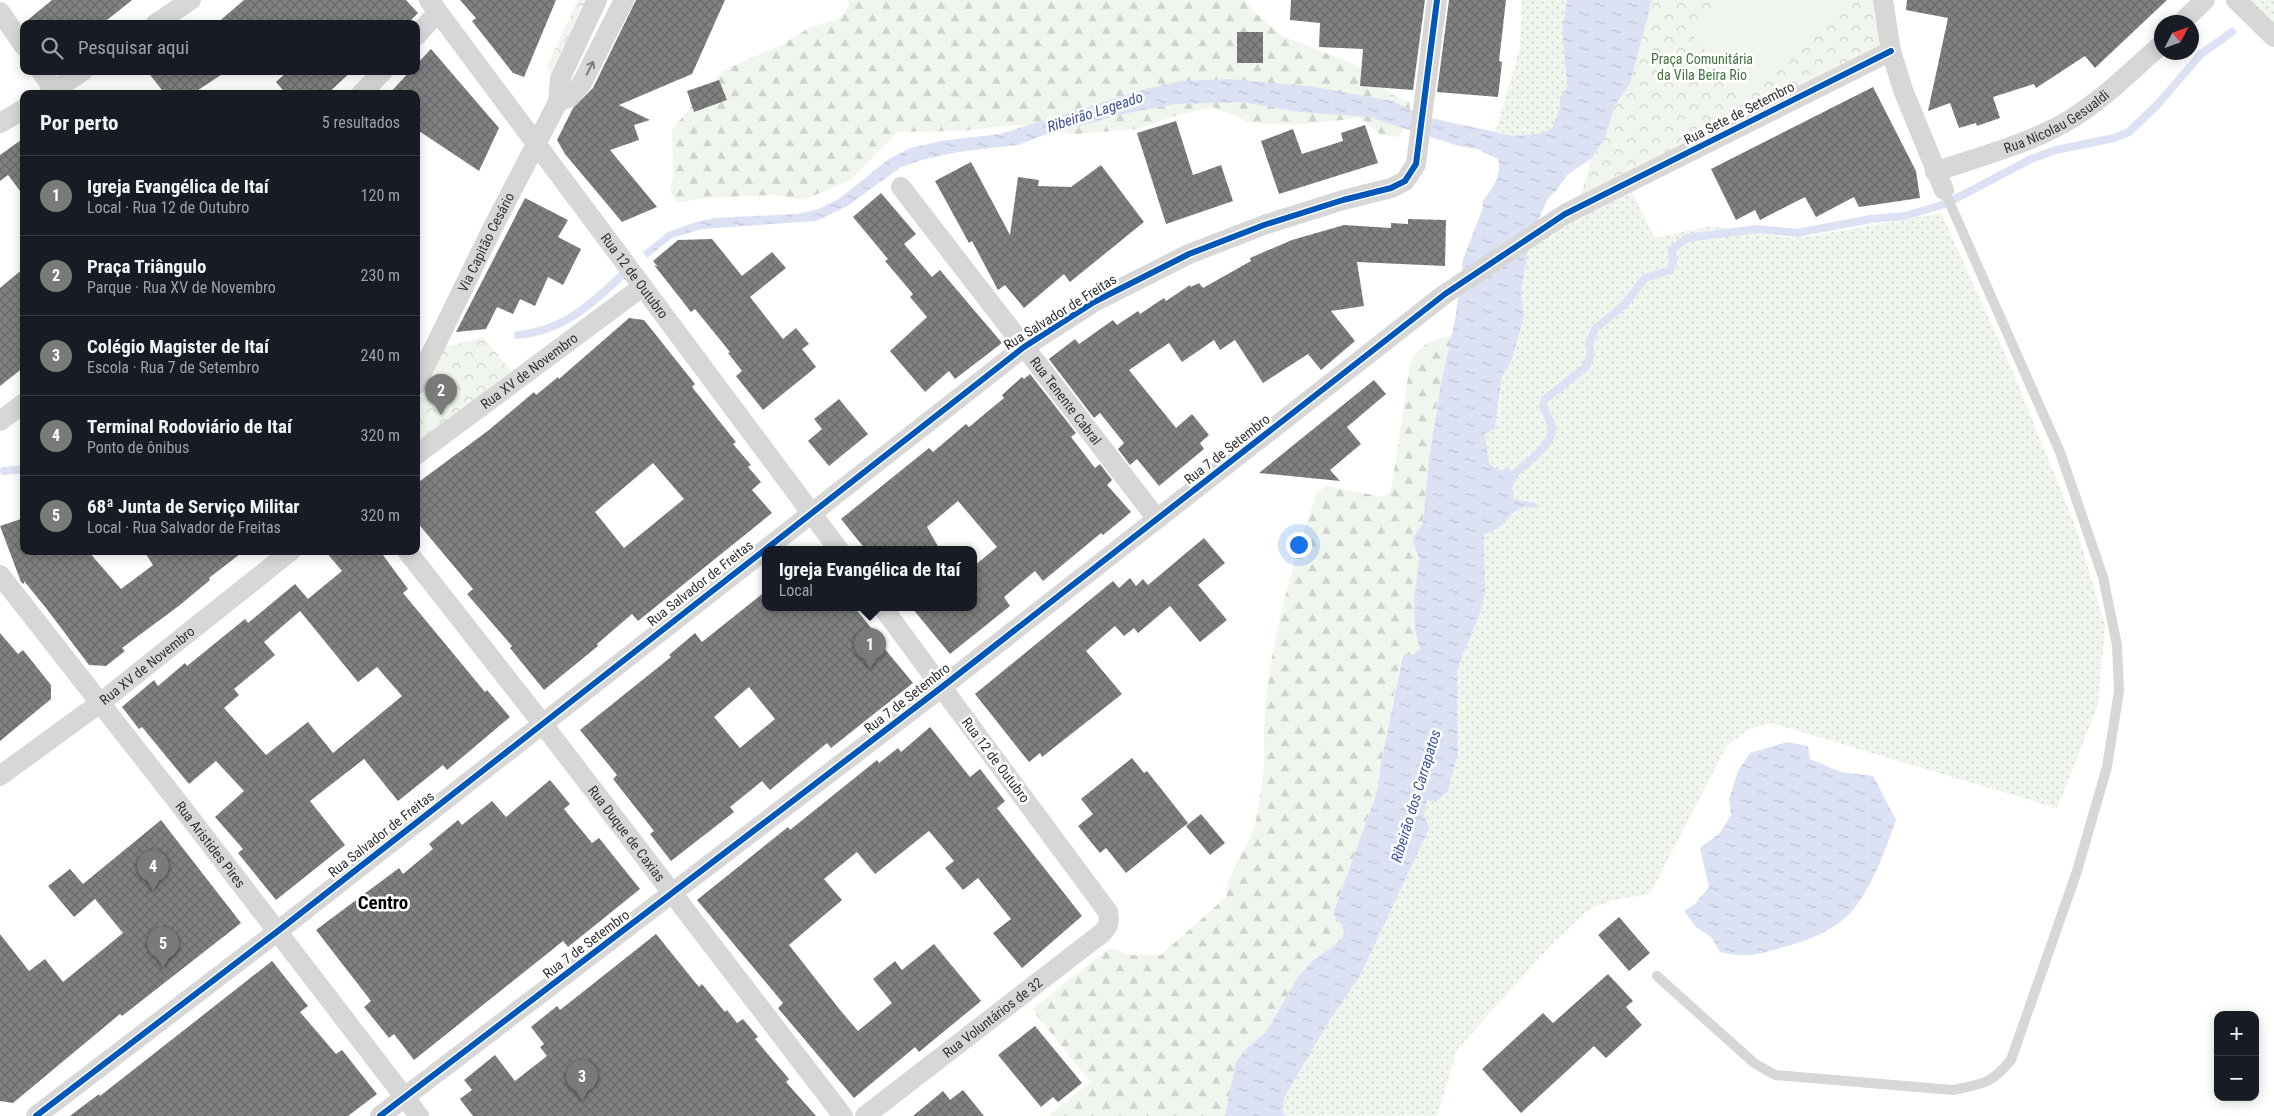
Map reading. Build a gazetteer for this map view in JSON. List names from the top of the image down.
{
  "streets": {
    "street": [
      "Rua Sete de Setembro",
      "Rua Nicolau Gesualdi",
      "Via Capitão Cesário",
      "Rua 12 de Outubro",
      "Rua Salvador de Freitas",
      "Rua XV de Novembro",
      "Rua Tenente Cabral",
      "Rua 7 de Setembro",
      "Rua Duque de Caxias",
      "Rua Aristides Pires",
      "Rua Voluntários de 32"
    ]
  },
  "crossings": [
    ["Rua Sete de Setembro", "Rua 7 de Setembro"],
    ["Via Capitão Cesário", "Rua 12 de Outubro"],
    ["Rua 12 de Outubro", "Rua Salvador de Freitas"],
    ["Rua 12 de Outubro", "Rua XV de Novembro"],
    ["Rua 12 de Outubro", "Rua 7 de Setembro"],
    ["Rua 12 de Outubro", "Rua Voluntários de 32"],
    ["Rua Salvador de Freitas", "Rua Tenente Cabral"],
    ["Rua Salvador de Freitas", "Rua Duque de Caxias"],
    ["Rua Salvador de Freitas", "Rua Aristides Pires"],
    ["Rua XV de Novembro", "Rua Aristides Pires"],
    ["Rua Tenente Cabral", "Rua 7 de Setembro"],
    ["Rua 7 de Setembro", "Rua Duque de Caxias"],
    ["Rua 7 de Setembro", "Rua Aristides Pires"]
  ],
  "districts": ["Centro"],
  "water": ["Ribeirão Lageado", "Ribeirão dos Carrapatos"],
  "parks": ["Praça Comunitária da Vila Beira Rio"],
  "north": "top right",
  "page": {
    "search": "Pesquisar aqui",
    "heading": ["Por perto", "5 resultados"],
    "list": [
      {
        "mark": "1",
        "name": "Igreja Evangélica de Itaí",
        "note": "Local · Rua 12 de Outubro",
        "value": "120 m"
      },
      {
        "mark": "2",
        "name": "Praça Triângulo",
        "note": "Parque · Rua XV de Novembro",
        "value": "230 m"
      },
      {
        "mark": "3",
        "name": "Colégio Magister de Itaí",
        "note": "Escola · Rua 7 de Setembro",
        "value": "240 m"
      },
      {
        "mark": "4",
        "name": "Terminal Rodoviário de Itaí",
        "note": "Ponto de ônibus",
        "value": "320 m"
      },
      {
        "mark": "5",
        "name": "68ª Junta de Serviço Militar",
        "note": "Local · Rua Salvador de Freitas",
        "value": "320 m"
      }
    ],
    "pins": [
      "2",
      "1",
      "4",
      "5",
      "3"
    ],
    "popup": ["Igreja Evangélica de Itaí", "Local"],
    "map_buttons": ["+", "−"]
  }
}
